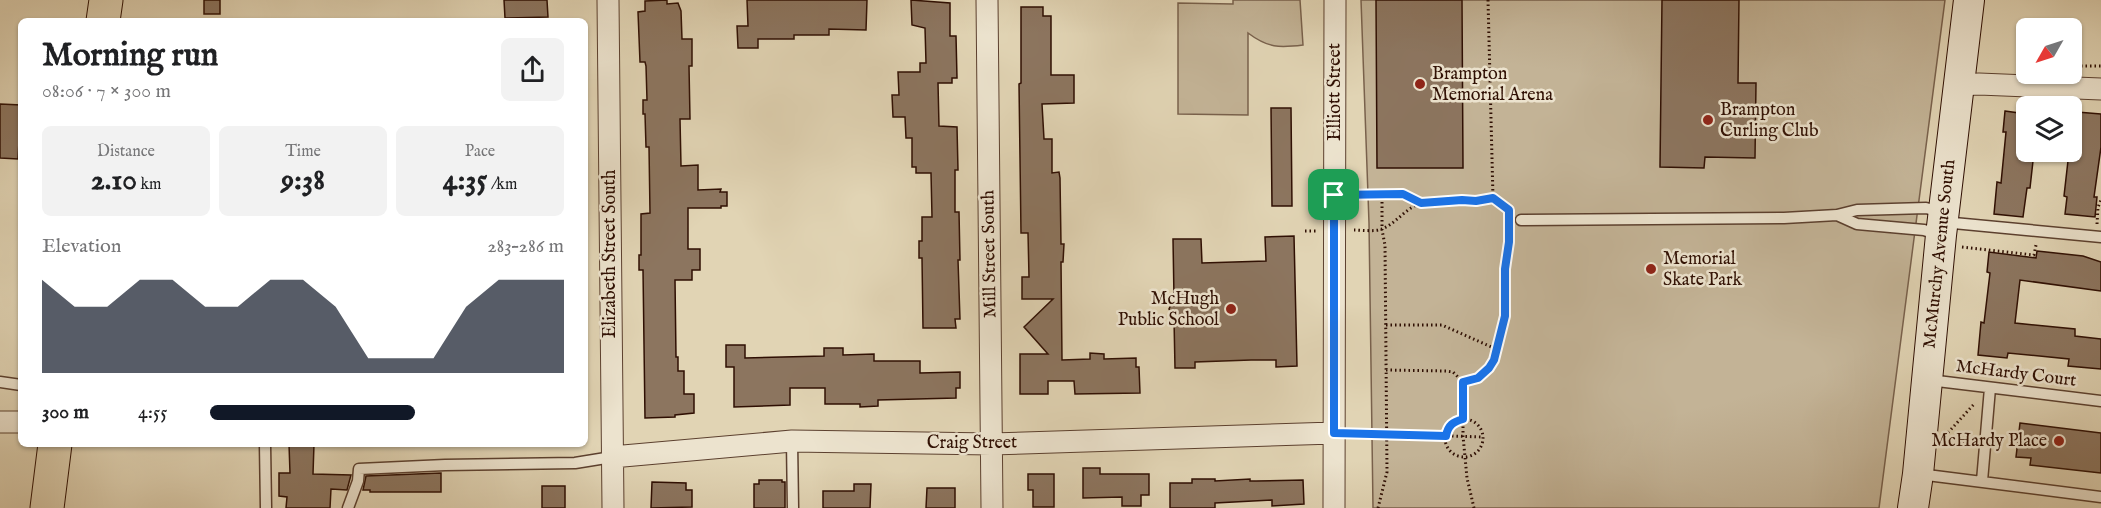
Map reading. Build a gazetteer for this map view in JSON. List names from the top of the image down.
{
  "streets": {
    "street": [
      "Elliott Street",
      "Elizabeth Street South",
      "Mill Street South",
      "McMurchy Avenue South",
      "Craig Street"
    ],
    "lane": ["McHardy Court"]
  },
  "crossings": [
    ["Elliott Street", "Craig Street"],
    ["Elizabeth Street South", "Craig Street"],
    ["Mill Street South", "Craig Street"],
    ["McMurchy Avenue South", "McHardy Court"]
  ],
  "places": [
    "Brampton Memorial Arena",
    "Brampton Curling Club",
    "Memorial Skate Park",
    "McHugh Public School",
    "McHardy Place"
  ],
  "north": "bottom left",
  "page": {
    "heading": ["Morning run", "08:06 · 7 × 300 m"],
    "stats": [
      ["Distance", "2.10 km"],
      ["Time", "9:38"],
      ["Pace", "4:35 /km"]
    ],
    "chart": ["Elevation", "283–286 m"],
    "list": [
      {
        "name": "300 m",
        "note": "4:55"
      }
    ]
  }
}
